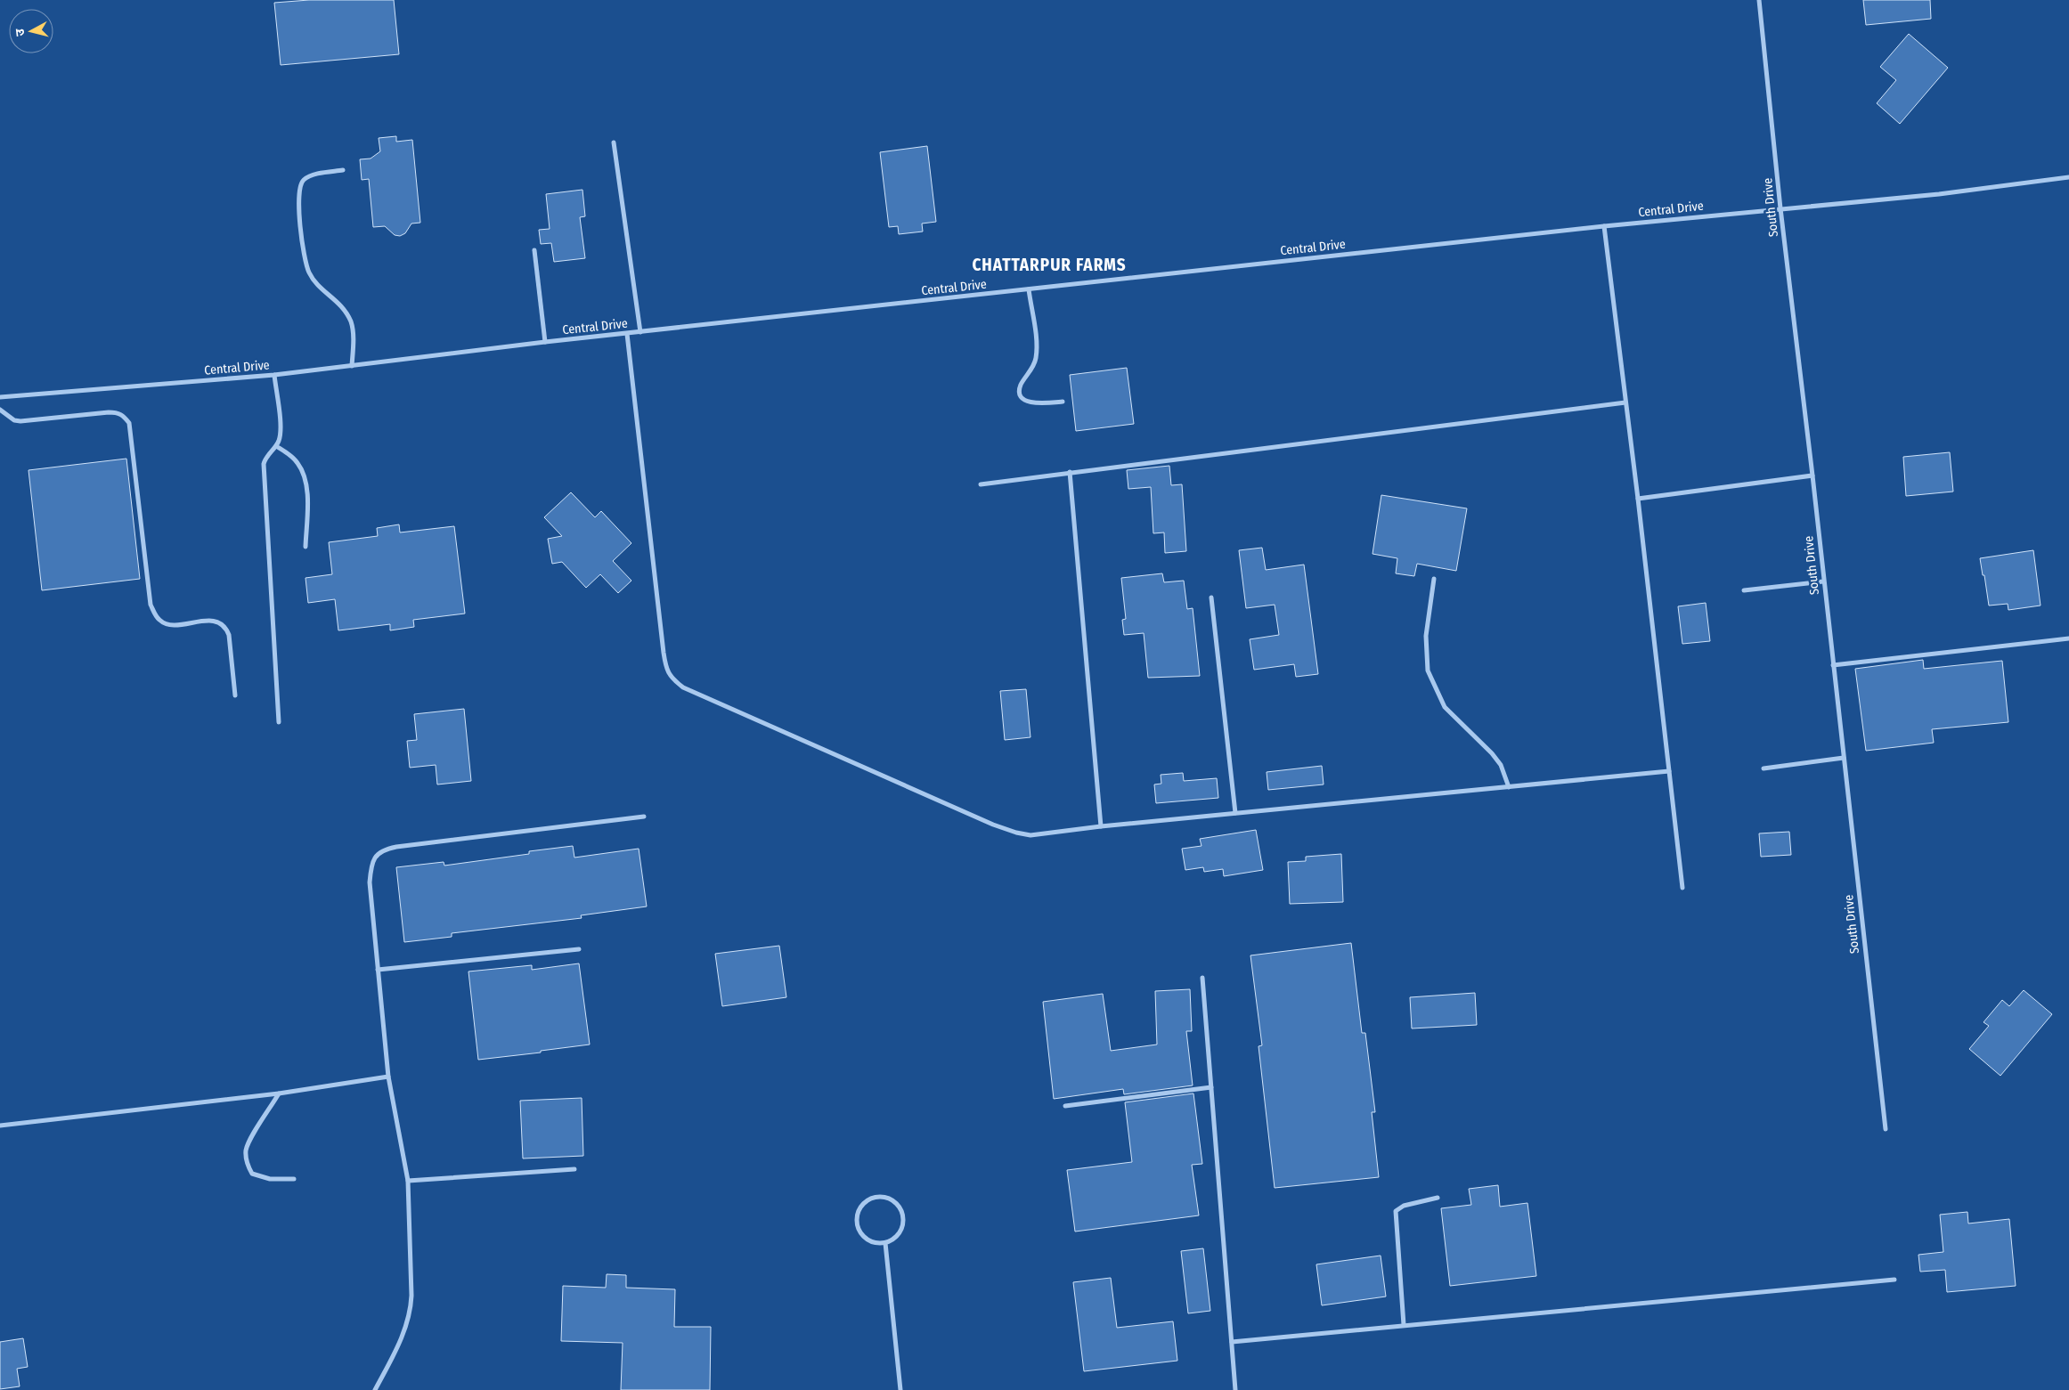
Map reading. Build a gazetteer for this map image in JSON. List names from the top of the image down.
{
  "streets": {
    "street": ["South Drive", "Central Drive"]
  },
  "crossings": [
    ["South Drive", "Central Drive"]
  ],
  "districts": ["CHATTARPUR FARMS"],
  "north": "left"
}
